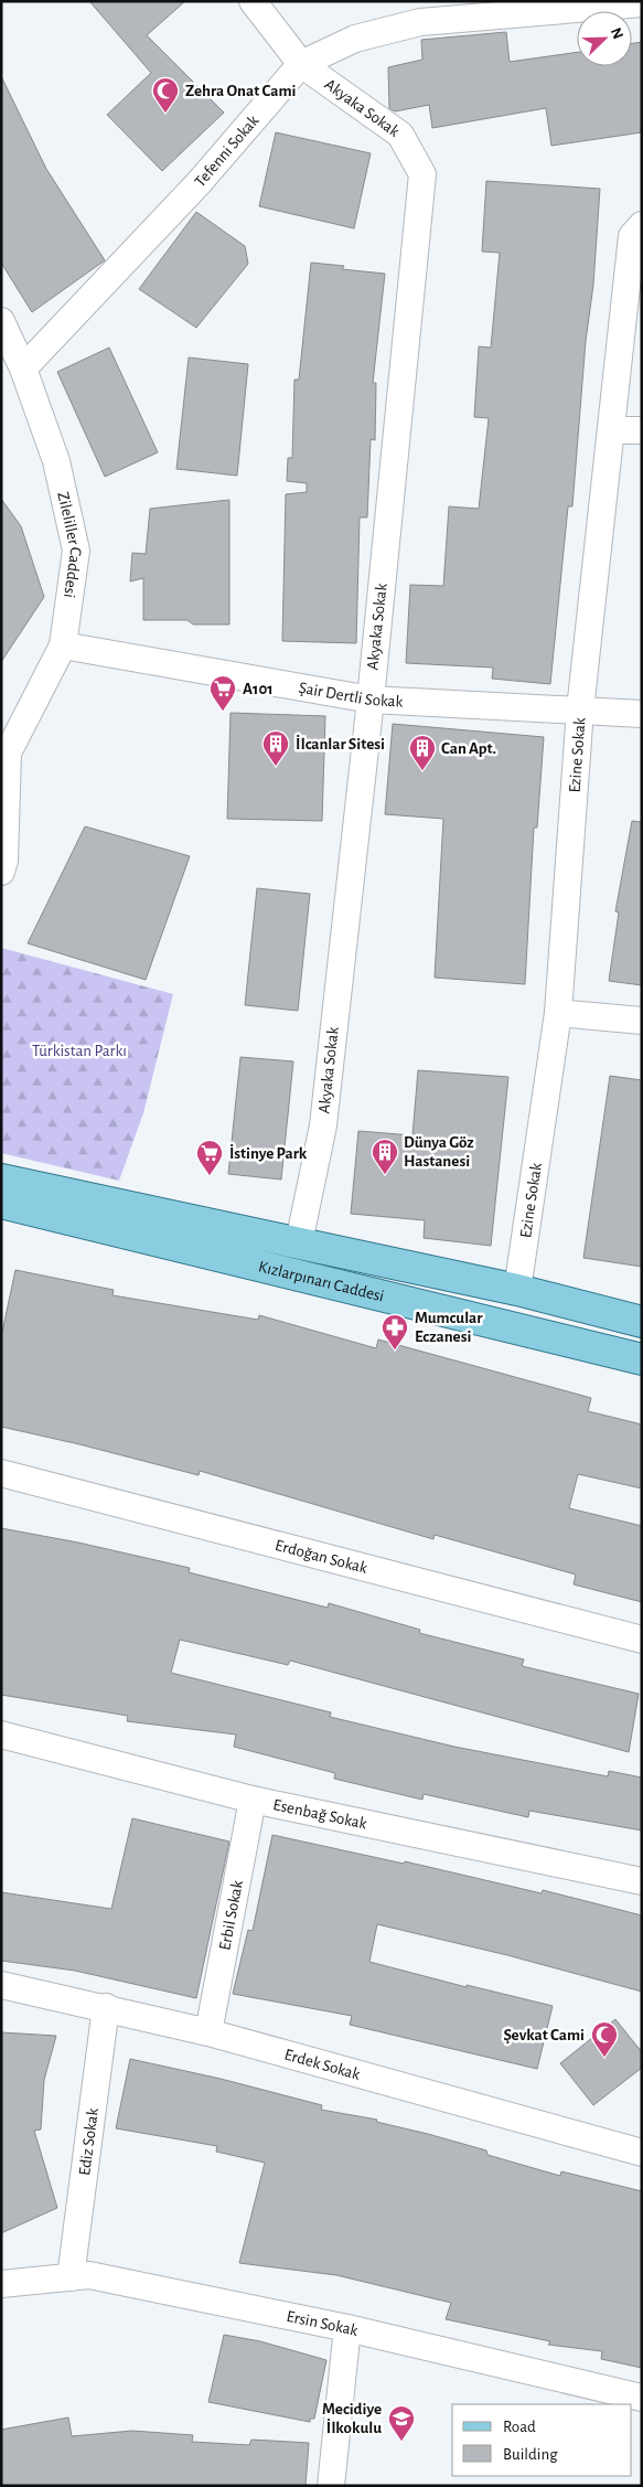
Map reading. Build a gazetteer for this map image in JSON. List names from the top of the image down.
{
  "streets": {
    "main road": ["Kızlarpınarı Caddesi"],
    "street": [
      "Akyaka Sokak",
      "Tefenni Sokak",
      "Zileliller Caddesi",
      "Şair Dertli Sokak",
      "Ezine Sokak",
      "Erdoğan Sokak",
      "Esenbağ Sokak",
      "Erbil Sokak",
      "Erdek Sokak",
      "Ediz Sokak",
      "Ersin Sokak"
    ]
  },
  "crossings": [
    ["Akyaka Sokak", "Tefenni Sokak"],
    ["Akyaka Sokak", "Şair Dertli Sokak"],
    ["Akyaka Sokak", "Kızlarpınarı Caddesi"],
    ["Tefenni Sokak", "Zileliller Caddesi"],
    ["Zileliller Caddesi", "Şair Dertli Sokak"],
    ["Şair Dertli Sokak", "Ezine Sokak"],
    ["Ezine Sokak", "Kızlarpınarı Caddesi"],
    ["Esenbağ Sokak", "Erbil Sokak"],
    ["Erbil Sokak", "Erdek Sokak"],
    ["Erdek Sokak", "Ediz Sokak"],
    ["Ediz Sokak", "Ersin Sokak"]
  ],
  "parks": ["Türkistan Parkı"],
  "places": {
    "mosque": ["Zehra Onat Cami", "Şevkat Cami"],
    "supermarket": ["A101", "İstinye Park"],
    "building": ["İlcanlar Sitesi", "Can Apt.", "Dünya Göz Hastanesi"],
    "pharmacy": ["Mumcular Eczanesi"],
    "school or university": ["Mecidiye İlkokulu"]
  },
  "legend": ["Road", "Building"],
  "north": "top right"
}
